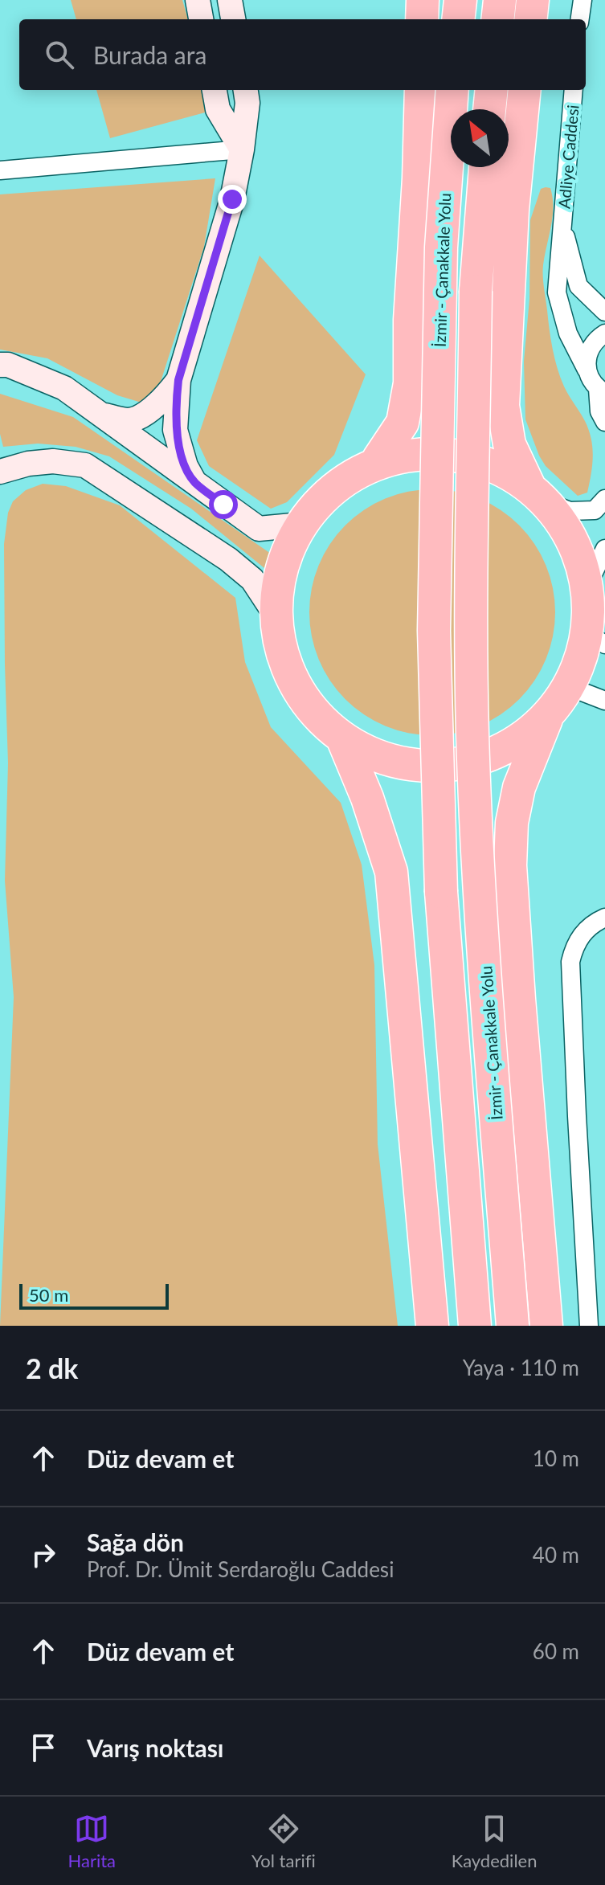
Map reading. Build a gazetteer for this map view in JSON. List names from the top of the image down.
{
  "streets": {
    "highway": ["İzmir - Çanakkale Yolu"],
    "street": ["Adliye Caddesi"]
  },
  "scale_bar": "50 m",
  "north": "top left",
  "page": {
    "search": "Burada ara",
    "scale": "50 m",
    "heading": ["2 dk", "Yaya · 110 m"],
    "list": [
      ["Düz devam et", "10 m"],
      ["Sağa dön", "Prof. Dr. Ümit Serdaroğlu Caddesi", "40 m"],
      ["Düz devam et", "60 m"],
      "Varış noktası"
    ],
    "nav": ["Harita", "Yol tarifi", "Kaydedilen"]
  }
}
